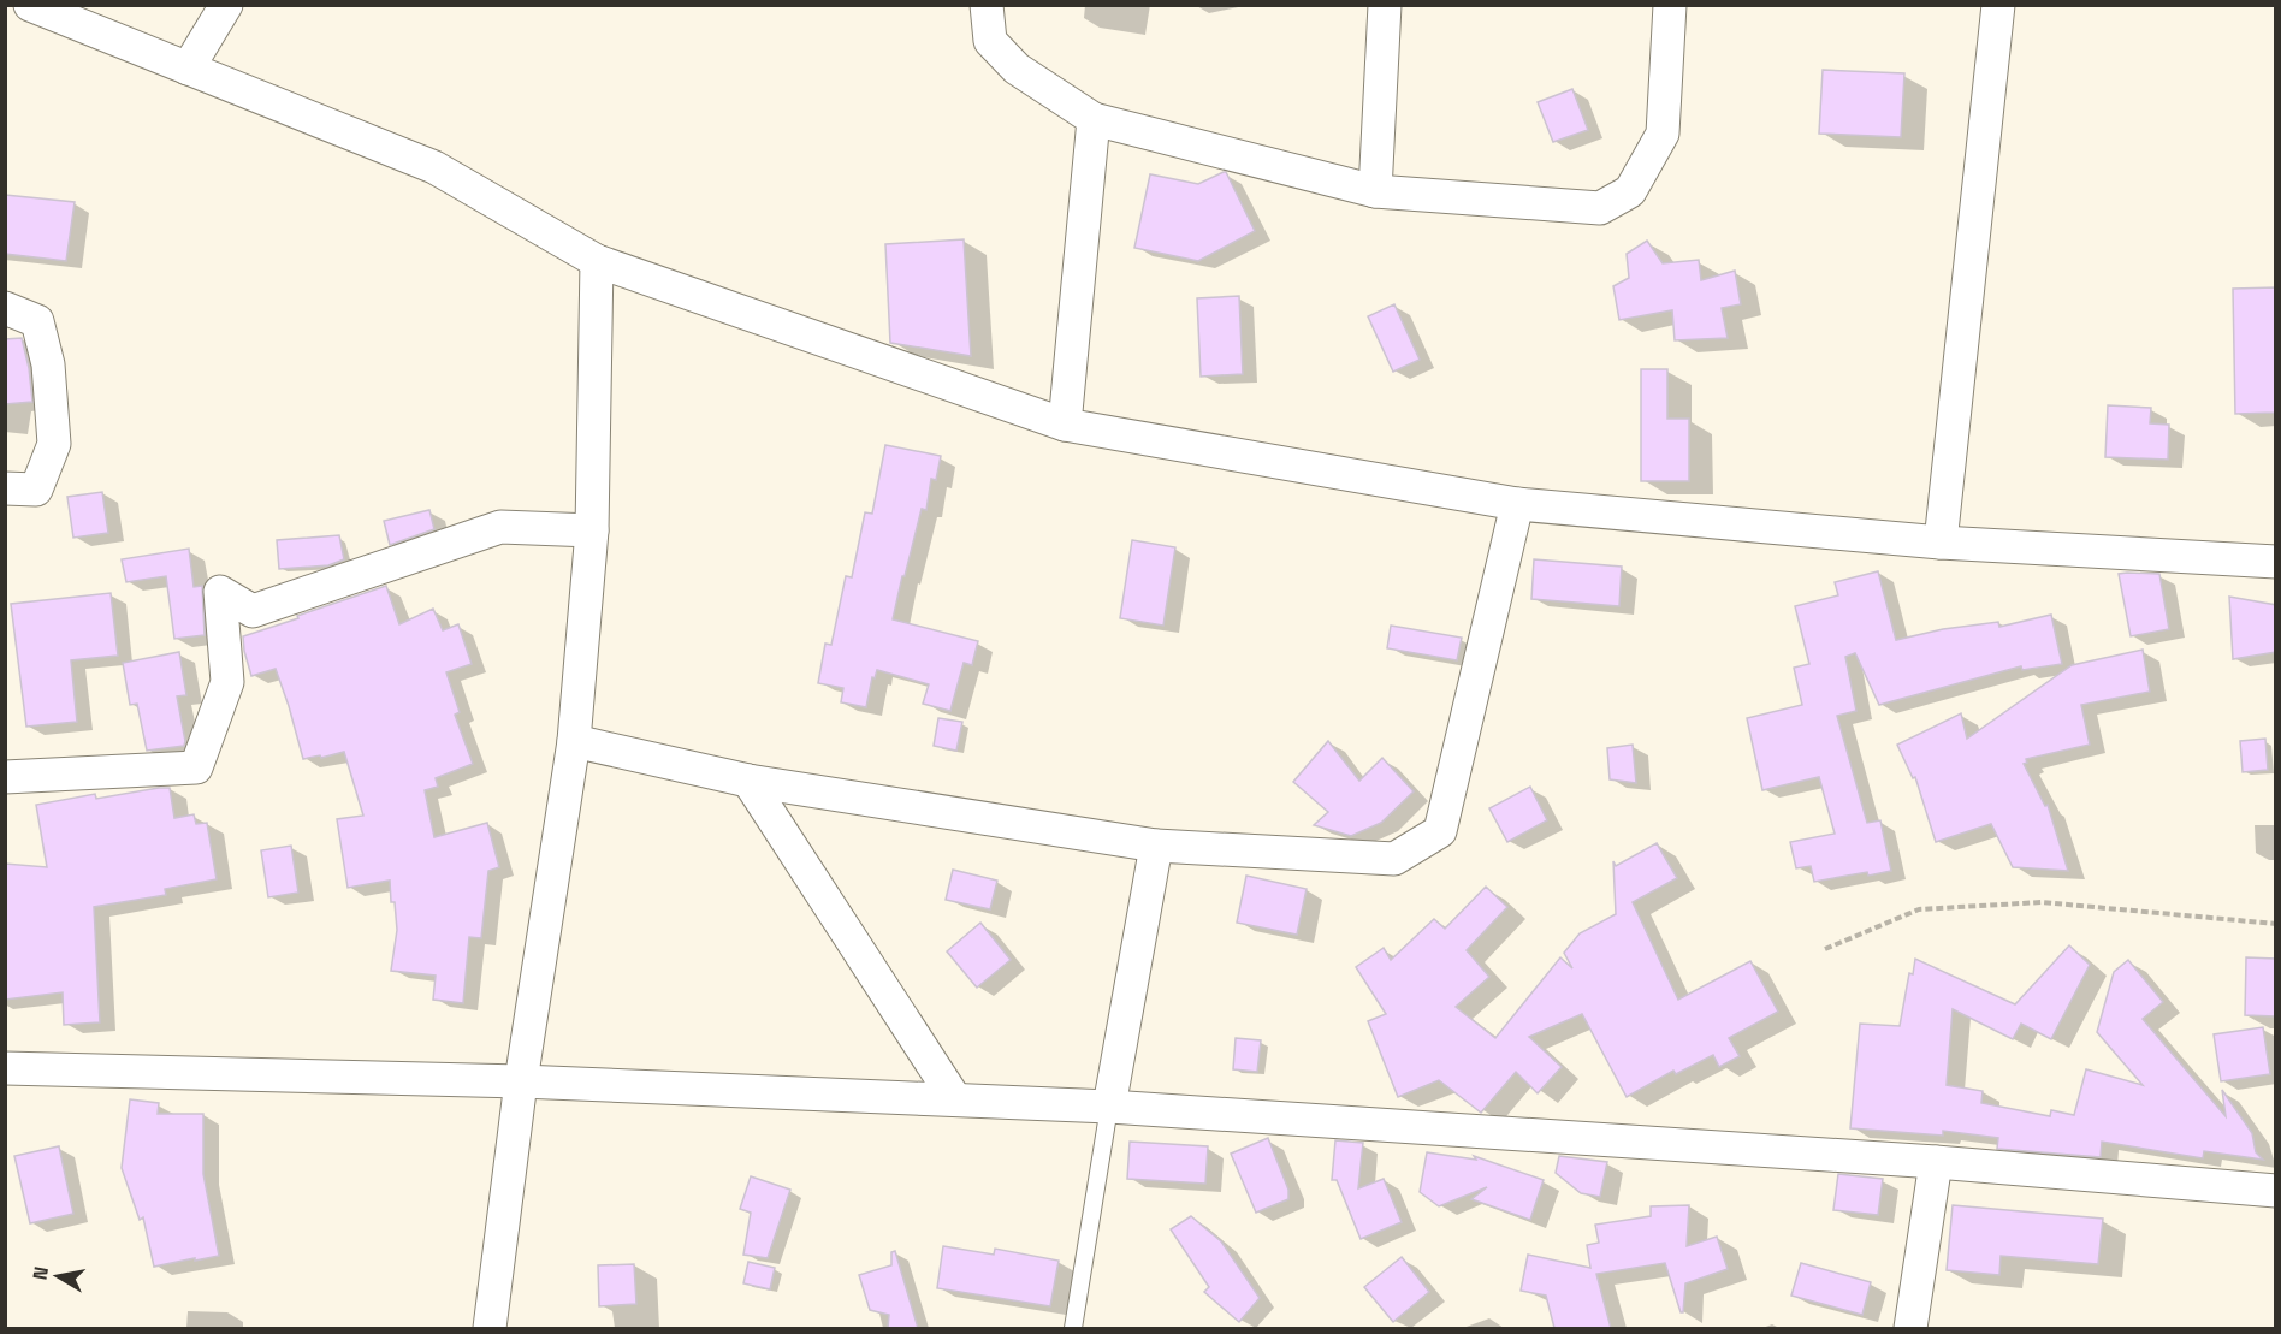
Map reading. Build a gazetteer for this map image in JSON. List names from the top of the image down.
{
  "north": "left"
}
